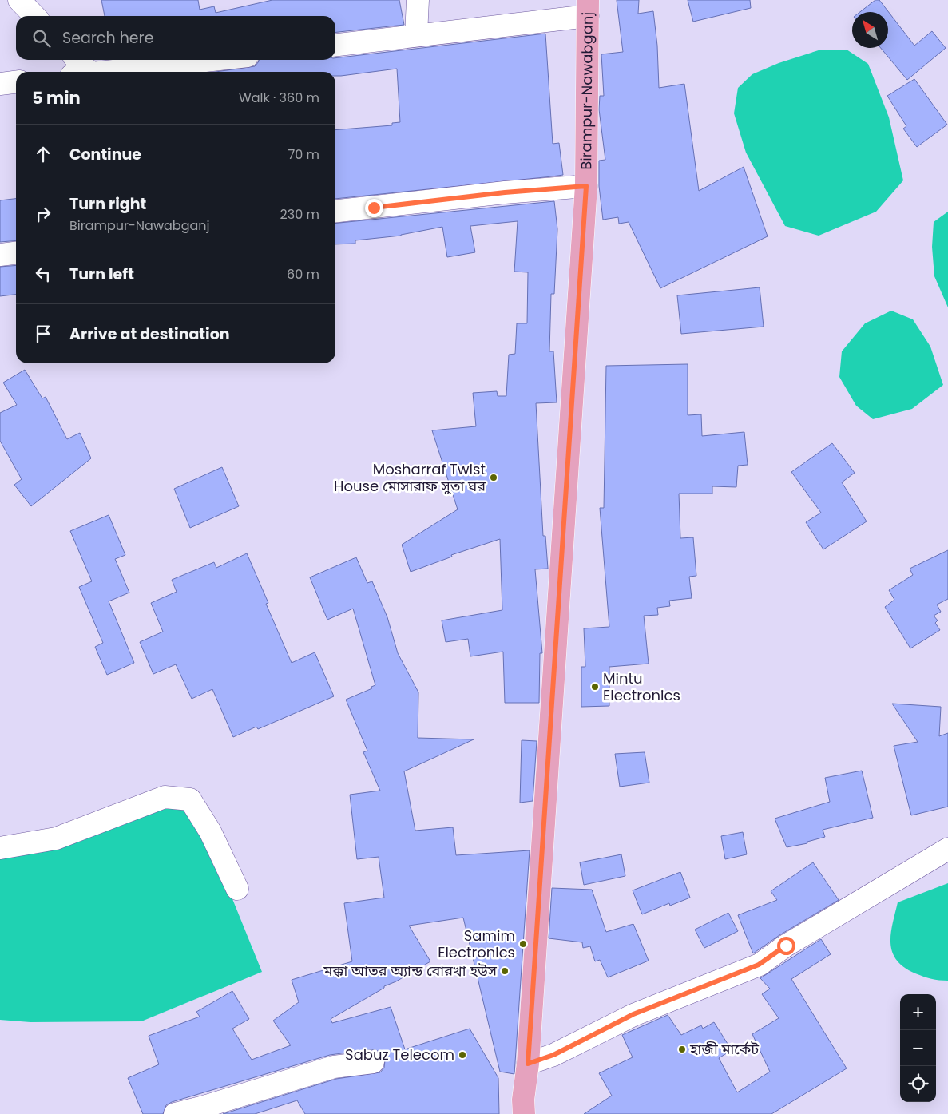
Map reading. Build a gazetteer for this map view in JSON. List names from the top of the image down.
{
  "streets": {
    "main road": ["Birampur-Nawabganj"]
  },
  "places": [
    "Mosharraf Twist House মোসারাফ সুতা ঘর",
    "Mintu Electronics",
    "Samim Electronics",
    "মক্কা আতর অ্যান্ড বোরখা হউস",
    "হাজী মার্কেট",
    "Sabuz Telecom"
  ],
  "north": "top left",
  "page": {
    "search": "Search here",
    "heading": ["5 min", "Walk · 360 m"],
    "list": [
      ["Continue", "70 m"],
      ["Turn right", "Birampur-Nawabganj", "230 m"],
      ["Turn left", "60 m"],
      "Arrive at destination"
    ],
    "map_buttons": ["+", "−"]
  }
}
